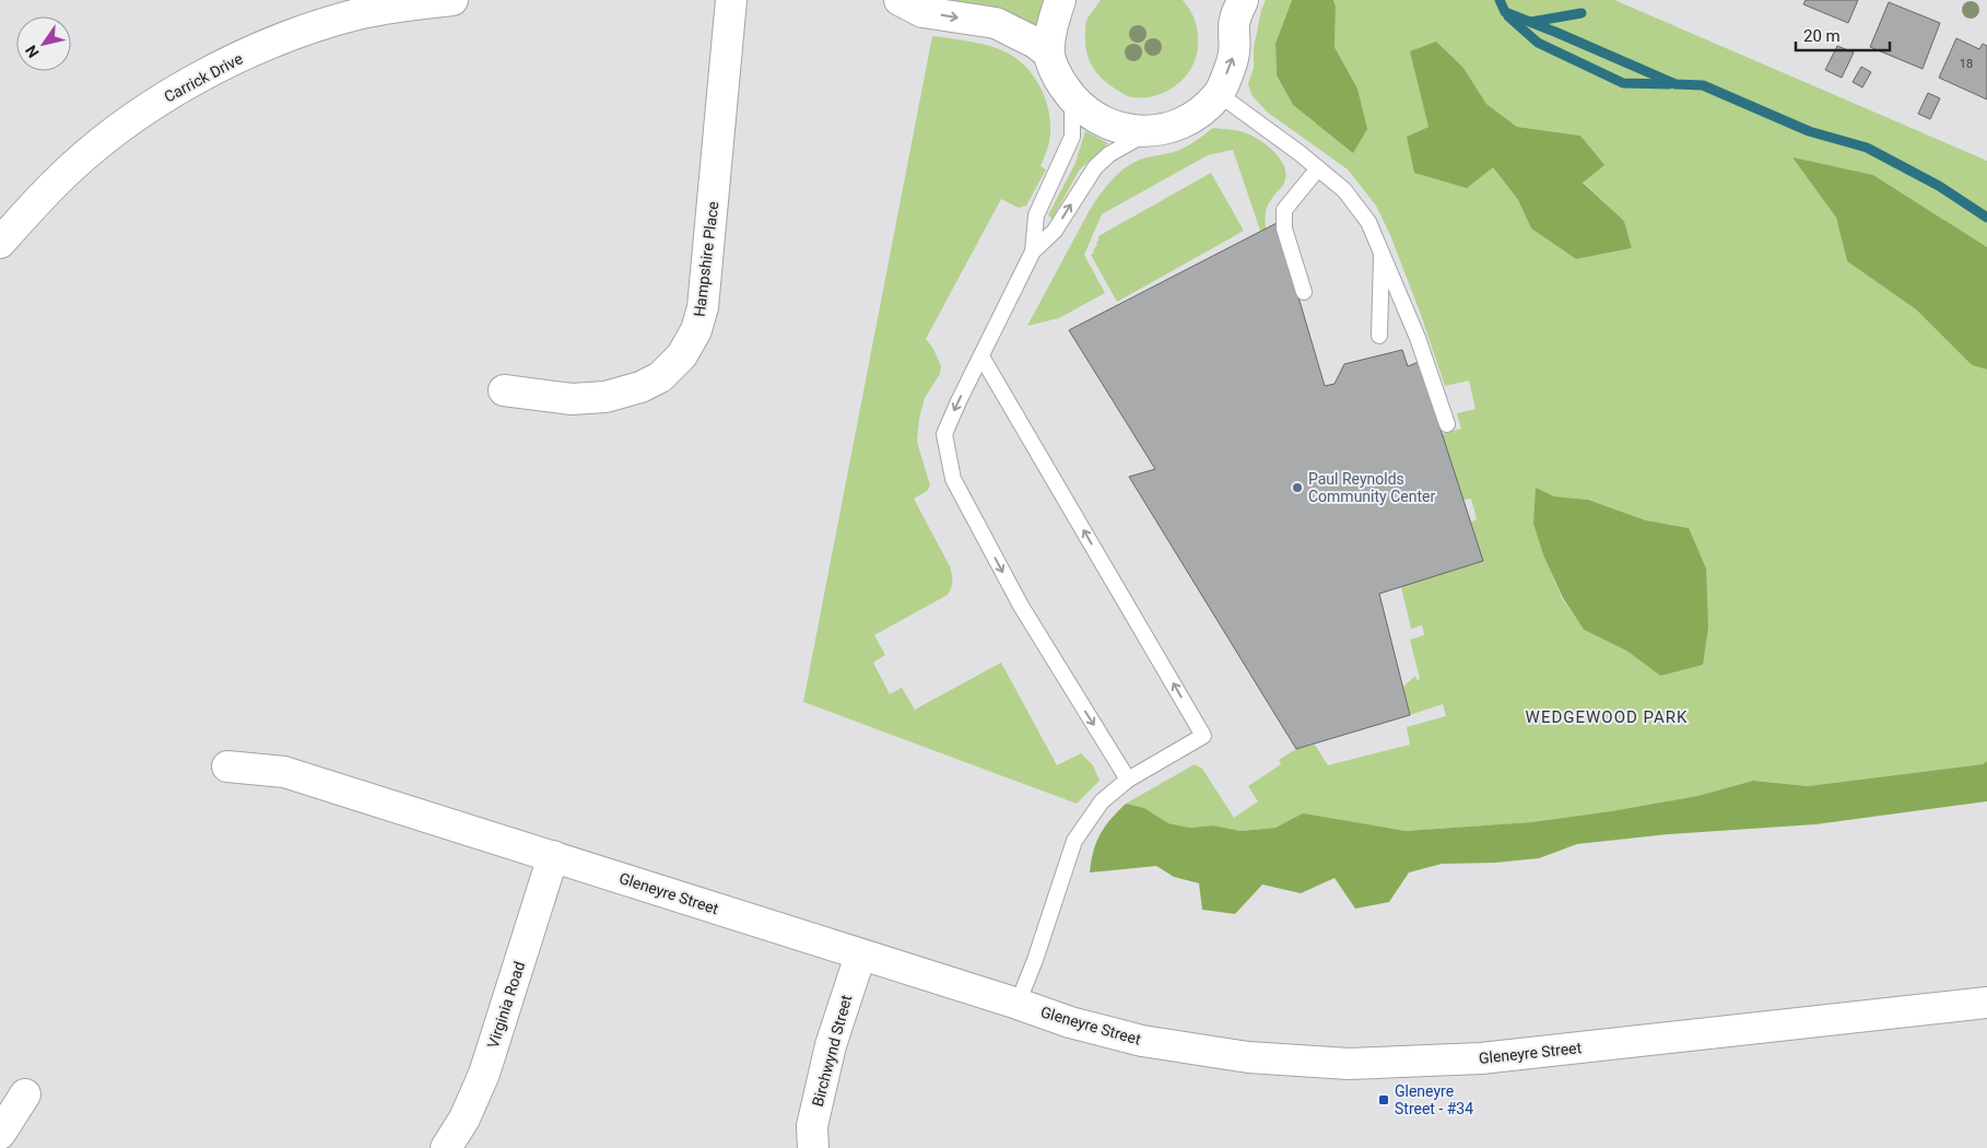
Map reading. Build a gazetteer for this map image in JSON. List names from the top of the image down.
{
  "streets": {
    "street": [
      "Carrick Drive",
      "Hampshire Place",
      "Gleneyre Street",
      "Virginia Road",
      "Birchwynd Street"
    ]
  },
  "crossings": [
    ["Gleneyre Street", "Virginia Road"],
    ["Gleneyre Street", "Birchwynd Street"]
  ],
  "districts": ["WEDGEWOOD PARK"],
  "places": {
    "other": ["Paul Reynolds Community Center"],
    "transit": ["Gleneyre Street - #34"]
  },
  "house_numbers": ["18"],
  "scale_bar": "20 m",
  "north": "bottom left"
}
